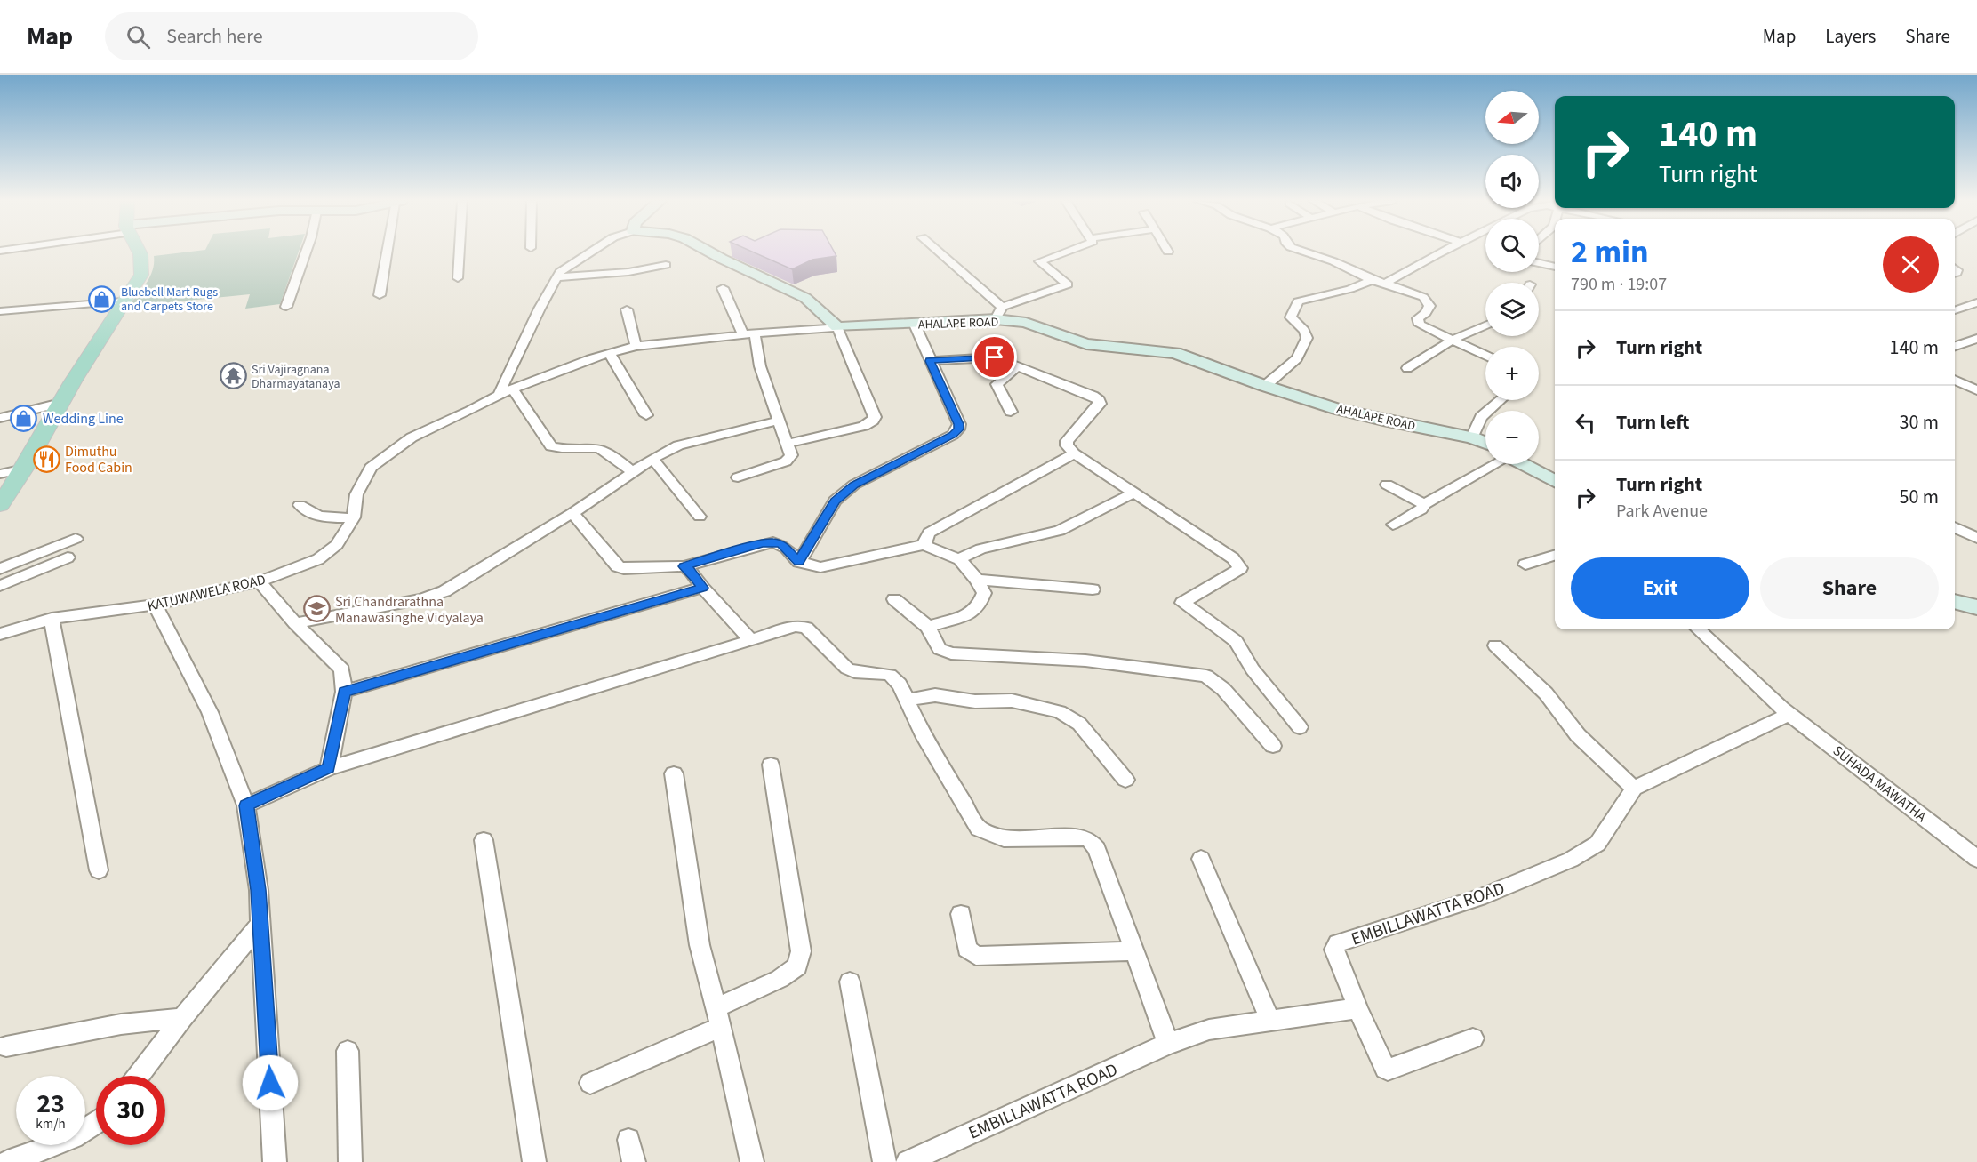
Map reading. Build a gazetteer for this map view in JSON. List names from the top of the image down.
{
  "streets": {
    "street": [
      "AHALAPE ROAD",
      "KATUWAWELA ROAD",
      "SUHADA MAWATHA",
      "EMBILLAWATTA ROAD"
    ]
  },
  "crossings": [
    ["AHALAPE ROAD", "KATUWAWELA ROAD"]
  ],
  "places": {
    "shop": ["Bluebell Mart Rugs and Carpets Store", "Wedding Line"],
    "temple": ["Sri Vajiragnana Dharmayatanaya"],
    "restaurant": ["Dimuthu Food Cabin"],
    "school or university": ["Sri Chandrarathna Manawasinghe Vidyalaya"]
  },
  "north": "left",
  "page": {
    "header": "Map",
    "search": "Search here",
    "nav": ["Map", "Layers", "Share"],
    "map_buttons": ["+", "−"],
    "turn": ["140 m", "Turn right"],
    "heading": ["2 min", "790 m · 19:07"],
    "list": [
      {
        "name": "Turn right",
        "value": "140 m"
      },
      {
        "name": "Turn left",
        "value": "30 m"
      },
      {
        "name": "Turn right",
        "note": "Park Avenue",
        "value": "50 m"
      }
    ],
    "buttons": ["Exit", "Share"],
    "speed": "23 km/h",
    "limit": "30"
  }
}
